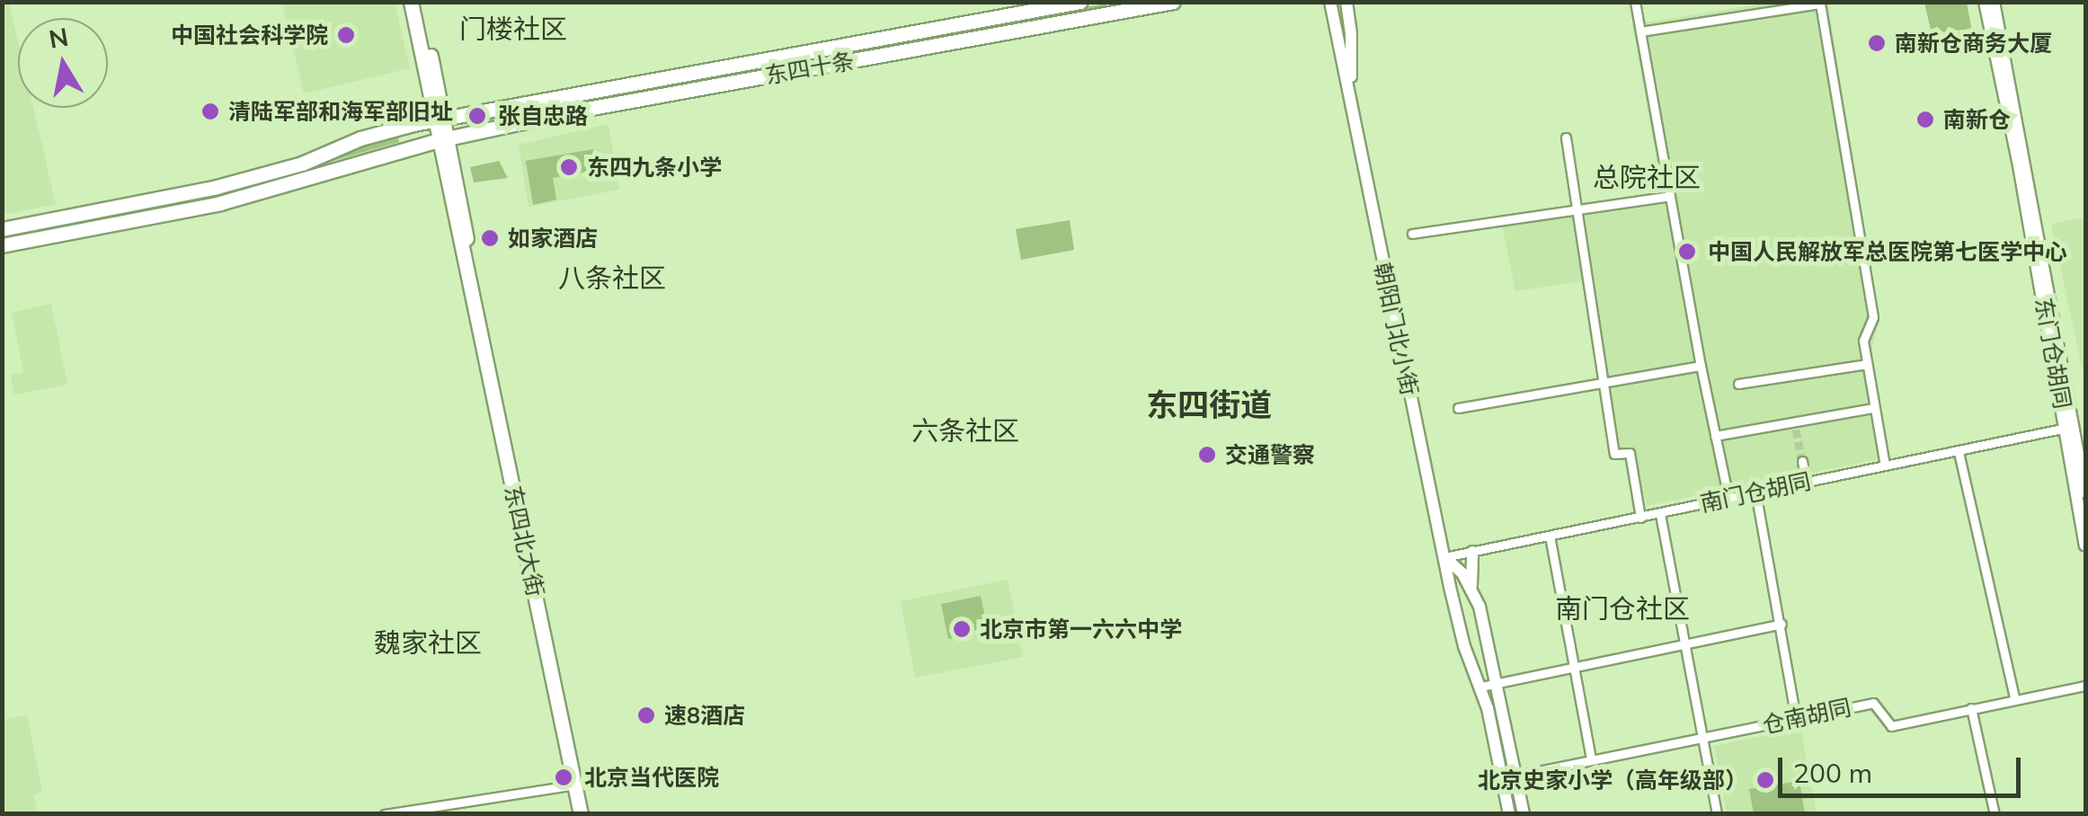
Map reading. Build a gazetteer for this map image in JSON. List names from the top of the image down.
{
  "streets": {
    "main road": [
      "东四十条",
      "朝阳门北小街",
      "东门仓胡同",
      "东四北大街"
    ],
    "street": ["南门仓胡同", "仓南胡同"]
  },
  "crossings": [
    ["东四十条", "东四北大街"],
    ["朝阳门北小街", "南门仓胡同"],
    ["朝阳门北小街", "仓南胡同"],
    ["东门仓胡同", "南门仓胡同"]
  ],
  "districts": [
    "门楼社区",
    "总院社区",
    "八条社区",
    "东四街道",
    "六条社区",
    "南门仓社区",
    "魏家社区"
  ],
  "places": [
    "中国社会科学院",
    "南新仓商务大厦",
    "清陆军部和海军部旧址",
    "张自忠路",
    "南新仓",
    "东四九条小学",
    "如家酒店",
    "中国人民解放军总医院第七医学中心",
    "交通警察",
    "北京市第一六六中学",
    "速8酒店",
    "北京当代医院",
    "北京史家小学（高年级部）"
  ],
  "scale_bar": "200 m",
  "north": "top"
}
